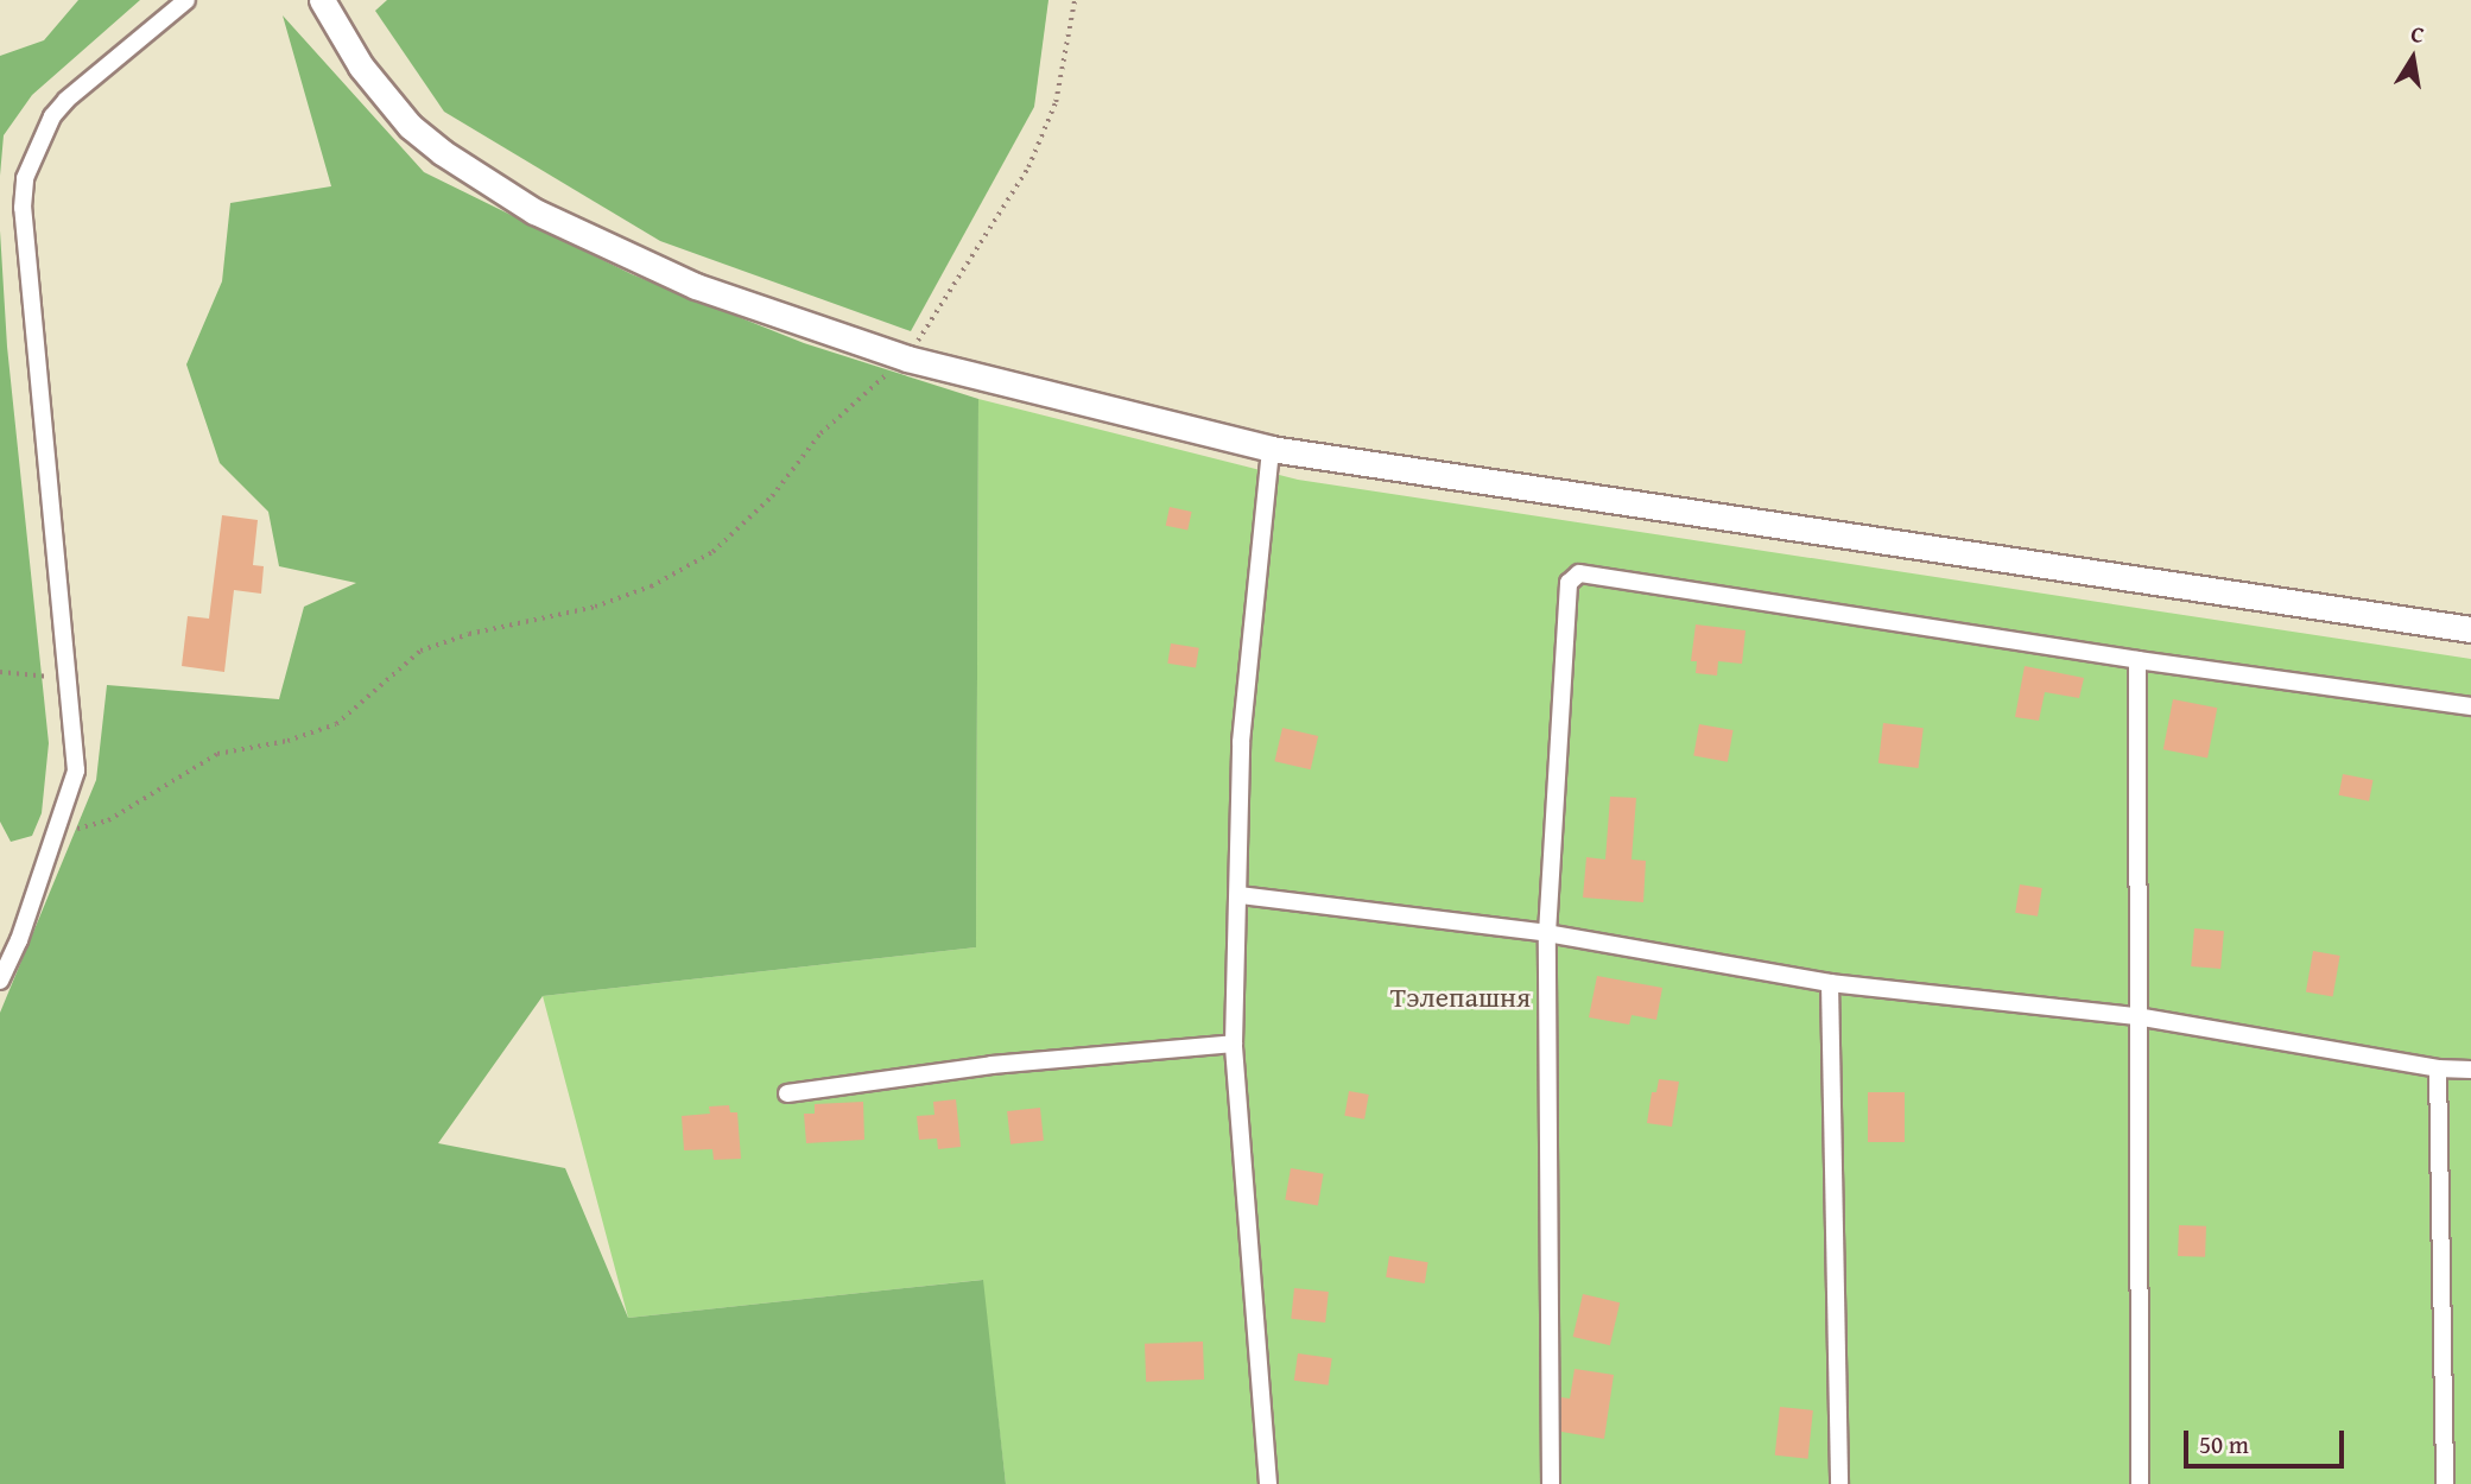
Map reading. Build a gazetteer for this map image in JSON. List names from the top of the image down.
{
  "parks": ["Тэлепашня"],
  "scale_bar": "50 m",
  "north": "top"
}
